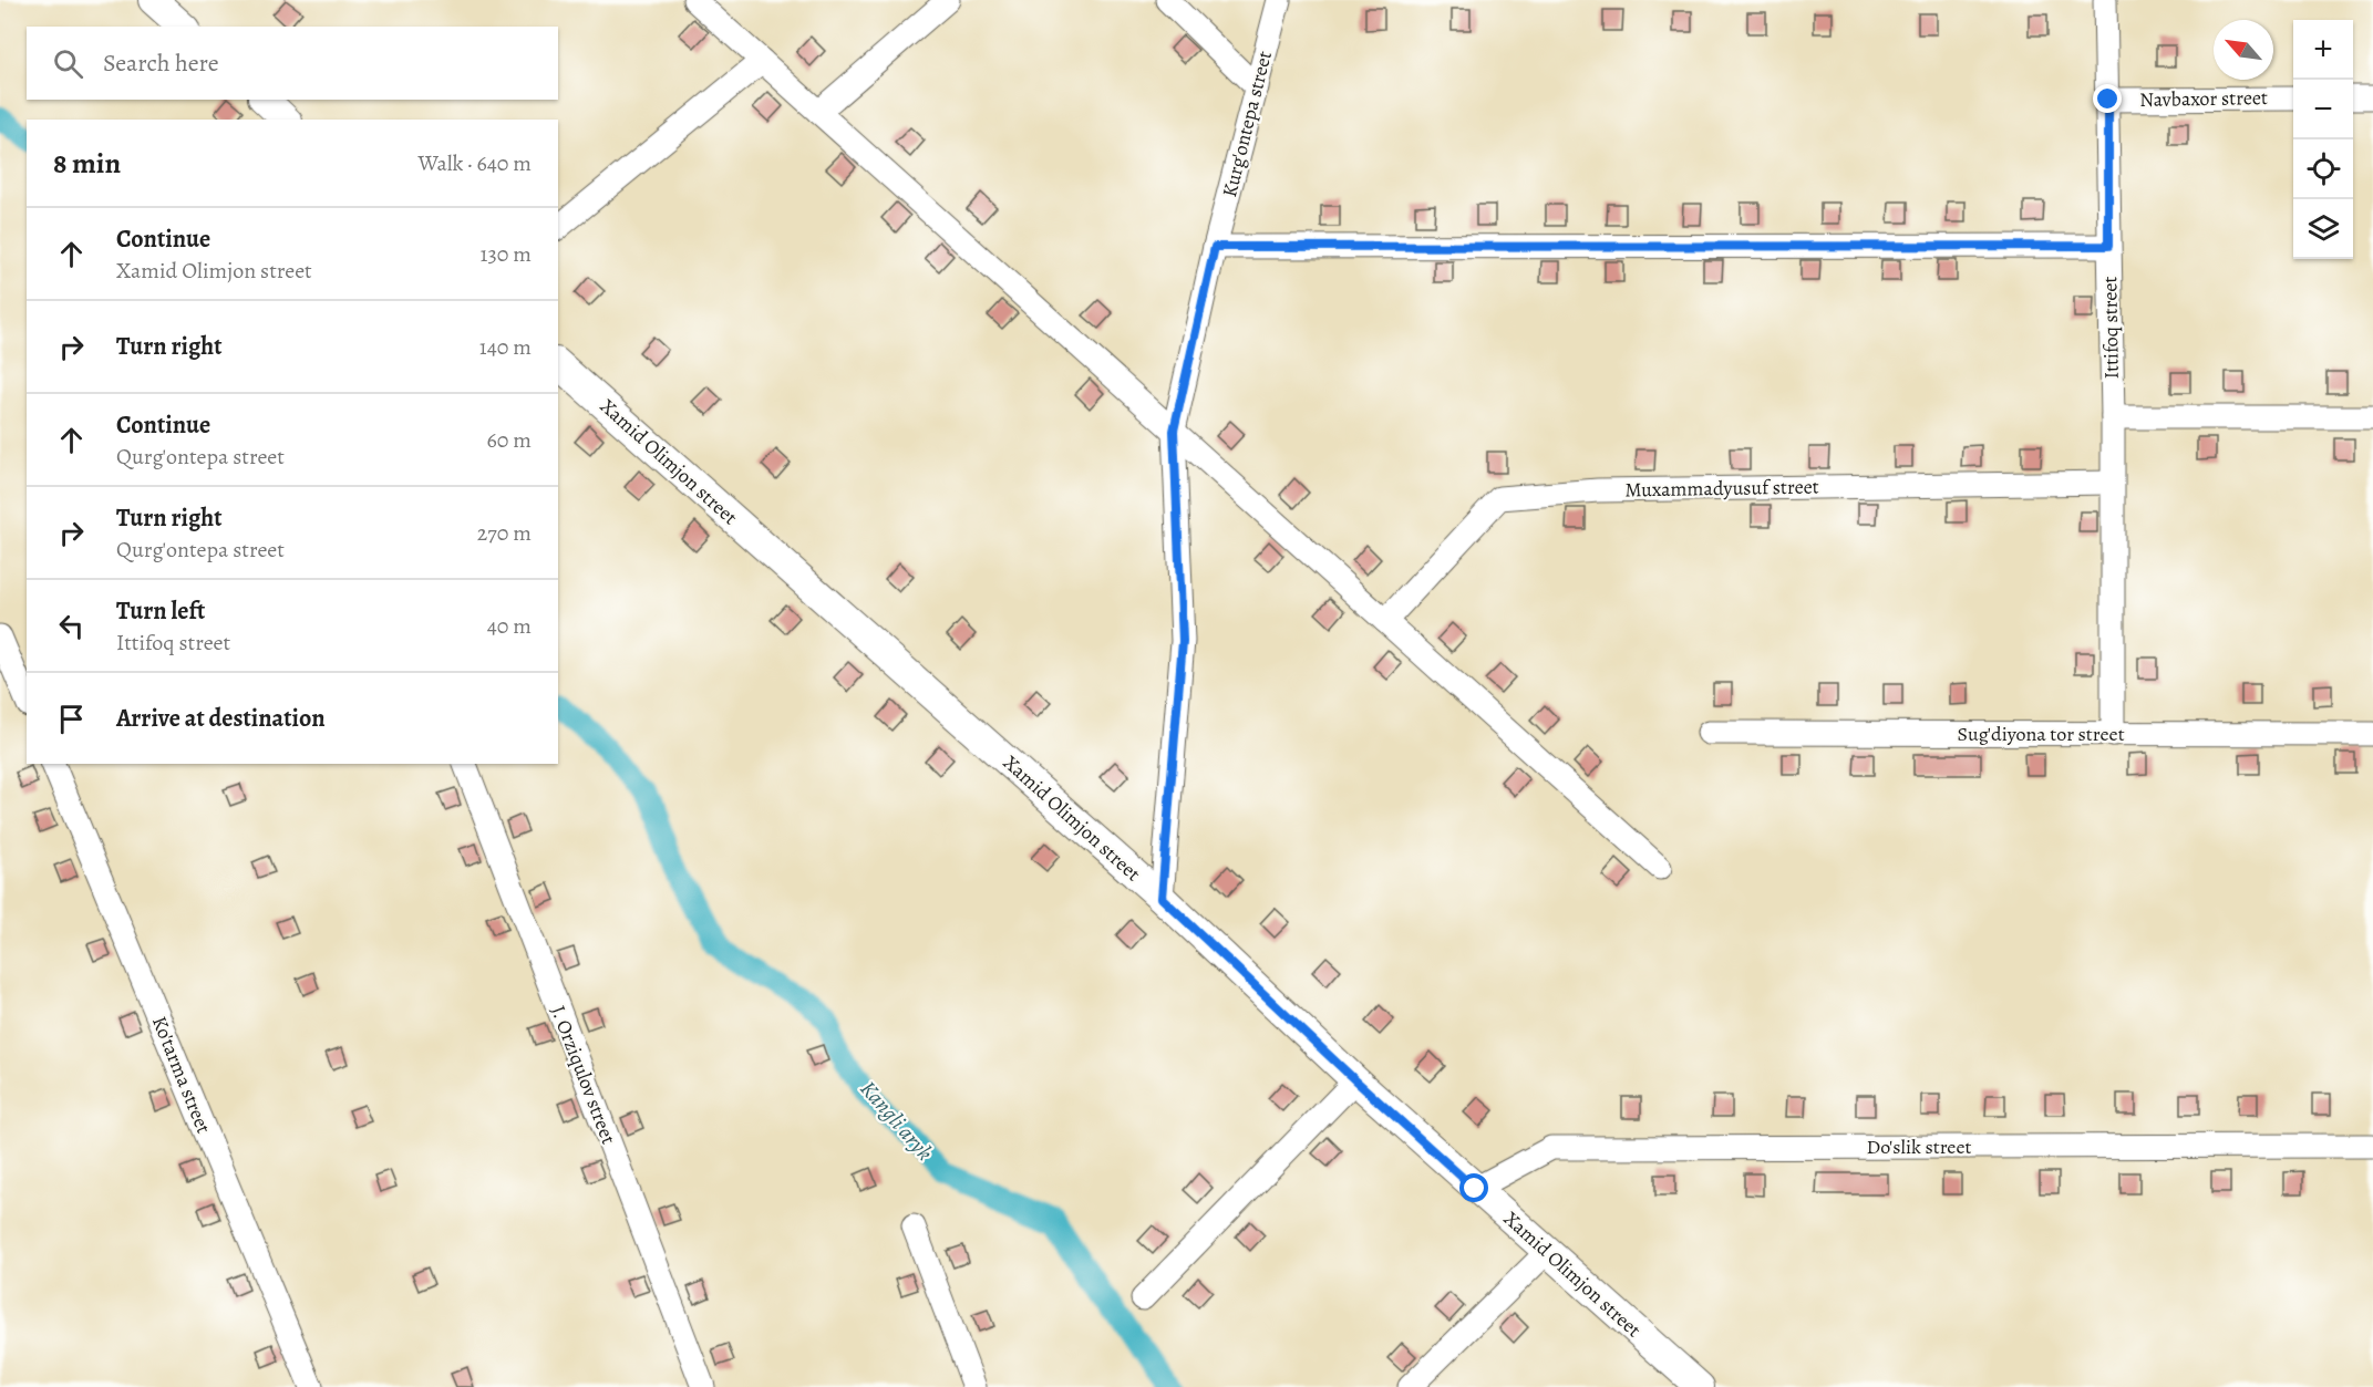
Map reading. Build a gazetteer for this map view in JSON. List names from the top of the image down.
{
  "streets": {
    "main road": ["Xamid Olimjon street"],
    "street": [
      "Navbaxor street",
      "Kurg'ontepa street",
      "Ittifoq street",
      "Muxammadyusuf street",
      "Sug'diyona tor street",
      "Ko'tarma street",
      "J. Orziqulov street",
      "Do'slik street"
    ]
  },
  "crossings": [
    ["Navbaxor street", "Ittifoq street"],
    ["Kurg'ontepa street", "Xamid Olimjon street"],
    ["Ittifoq street", "Muxammadyusuf street"],
    ["Ittifoq street", "Sug'diyona tor street"],
    ["Xamid Olimjon street", "Do'slik street"]
  ],
  "water": ["Kangli aryk"],
  "north": "top left",
  "page": {
    "map_buttons": ["+", "−"],
    "search": "Search here",
    "heading": ["8 min", "Walk · 640 m"],
    "list": [
      ["Continue", "Xamid Olimjon street", "130 m"],
      ["Turn right", "140 m"],
      ["Continue", "Qurg'ontepa street", "60 m"],
      ["Turn right", "Qurg'ontepa street", "270 m"],
      ["Turn left", "Ittifoq street", "40 m"],
      "Arrive at destination"
    ]
  }
}
